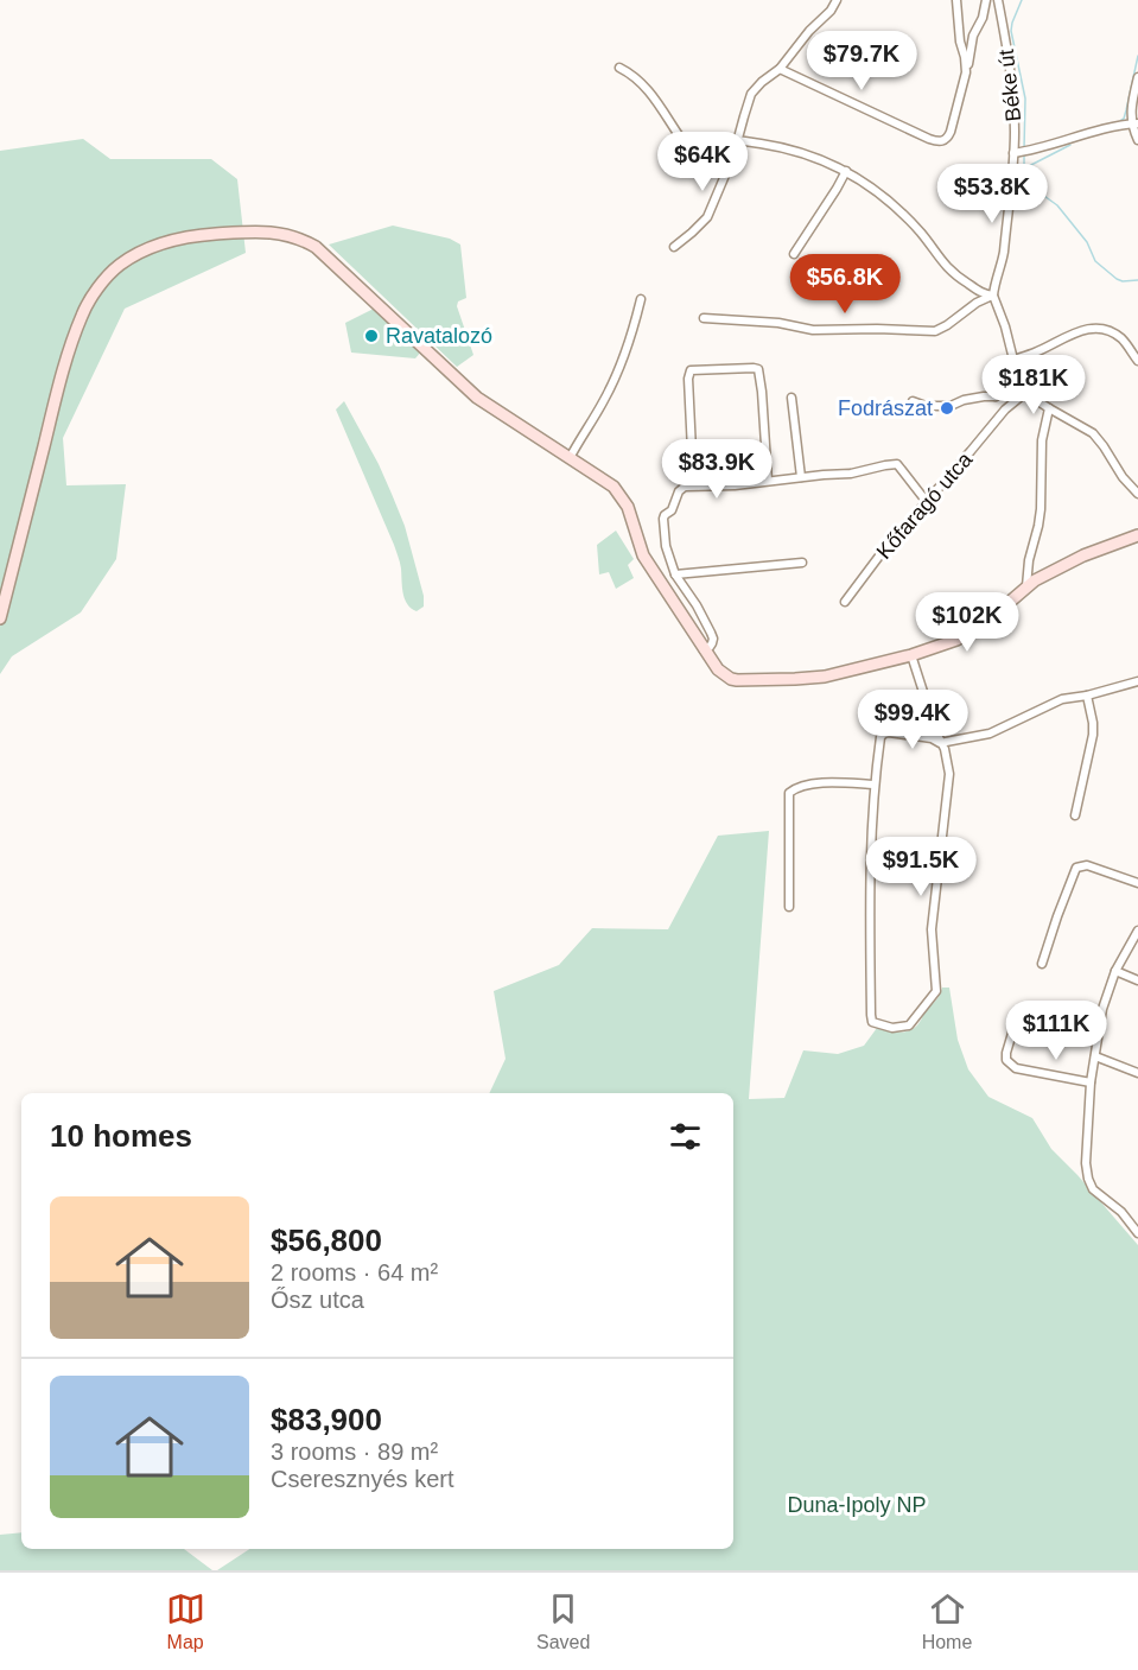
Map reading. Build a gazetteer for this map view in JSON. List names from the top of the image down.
{
  "streets": {
    "street": ["Béke út", "Kőfaragó utca"]
  },
  "parks": ["Duna-Ipoly NP"],
  "places": ["Ravatalozó", "Fodrászat"],
  "page": {
    "price": [
      "$79.7K",
      "$64K",
      "$53.8K",
      "$56.8K",
      "$181K",
      "$83.9K",
      "$102K",
      "$99.4K",
      "$91.5K",
      "$111K"
    ],
    "heading": "10 homes",
    "list": [
      {
        "name": "$56,800",
        "note": "2 rooms · 64 m² · Ősz utca"
      },
      {
        "name": "$83,900",
        "note": "3 rooms · 89 m² · Cseresznyés kert"
      }
    ],
    "tabs": ["Map", "Saved", "Home"]
  }
}
